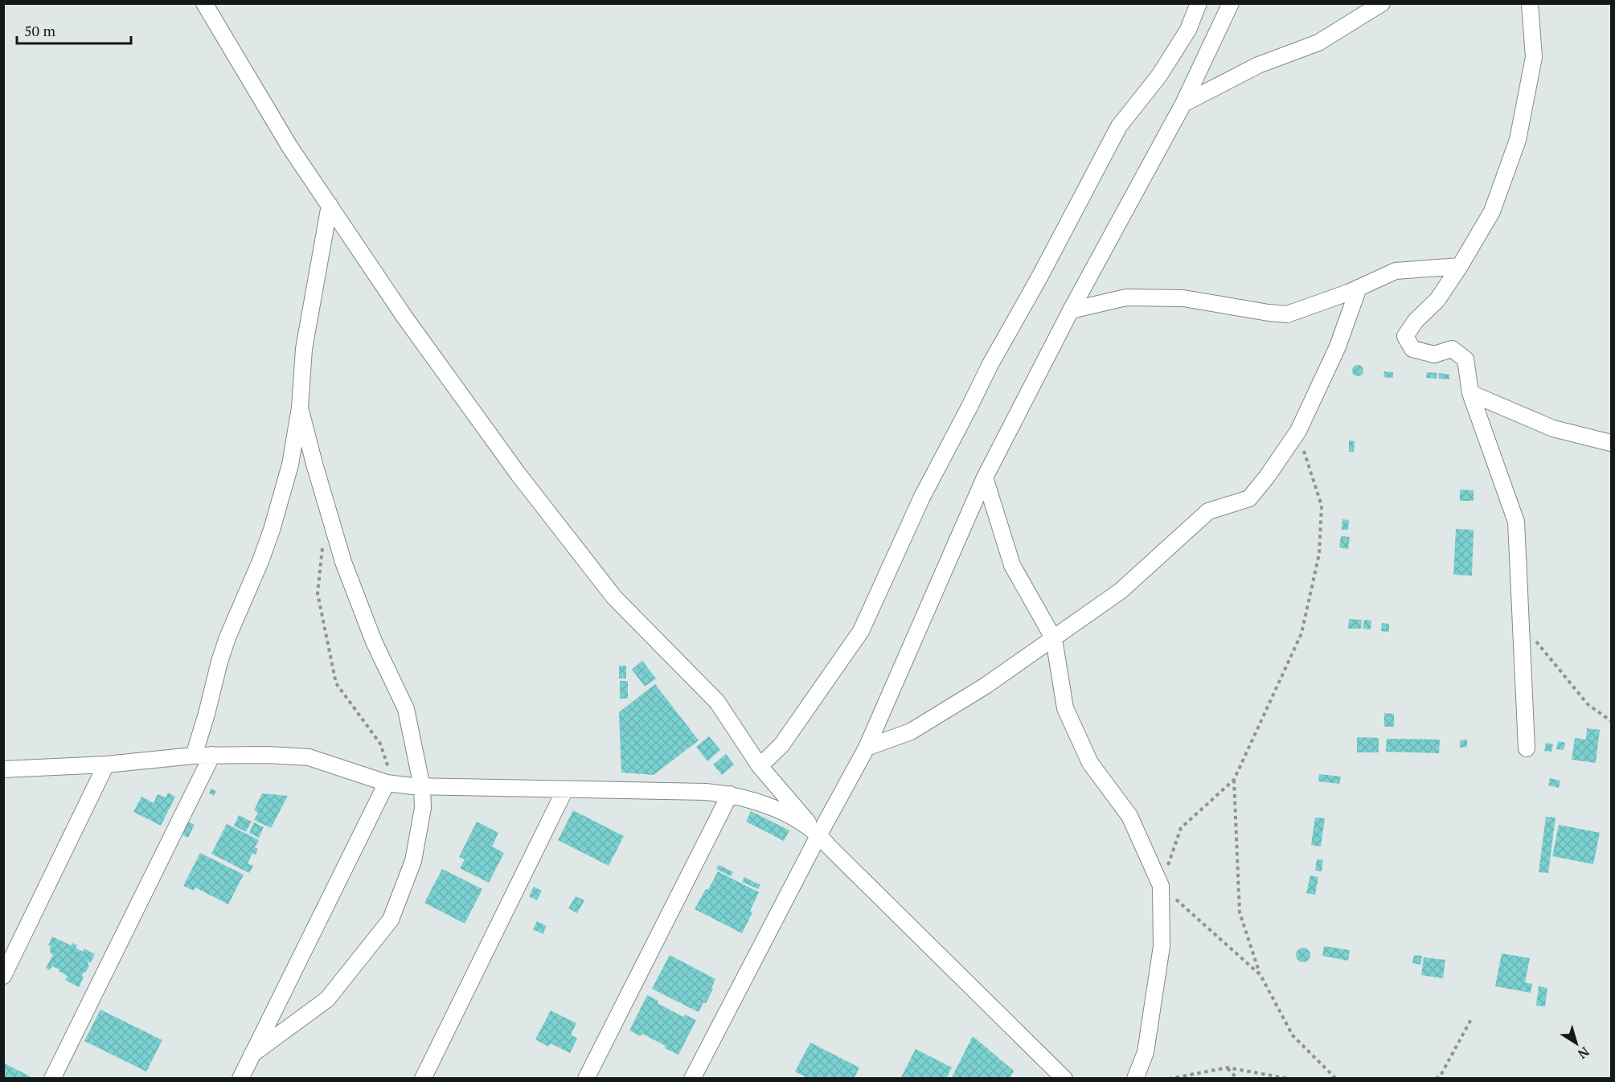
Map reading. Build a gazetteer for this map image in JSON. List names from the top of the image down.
{
  "scale_bar": "50 m",
  "north": "bottom right"
}
